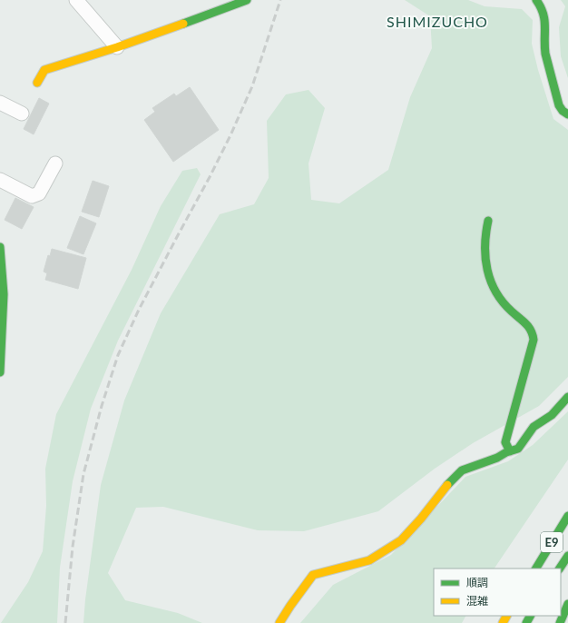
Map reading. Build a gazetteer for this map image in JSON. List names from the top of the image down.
{
  "streets": {
    "main road": ["E9"]
  },
  "districts": ["SHIMIZUCHO"],
  "legend": ["順調", "混雑"]
}
